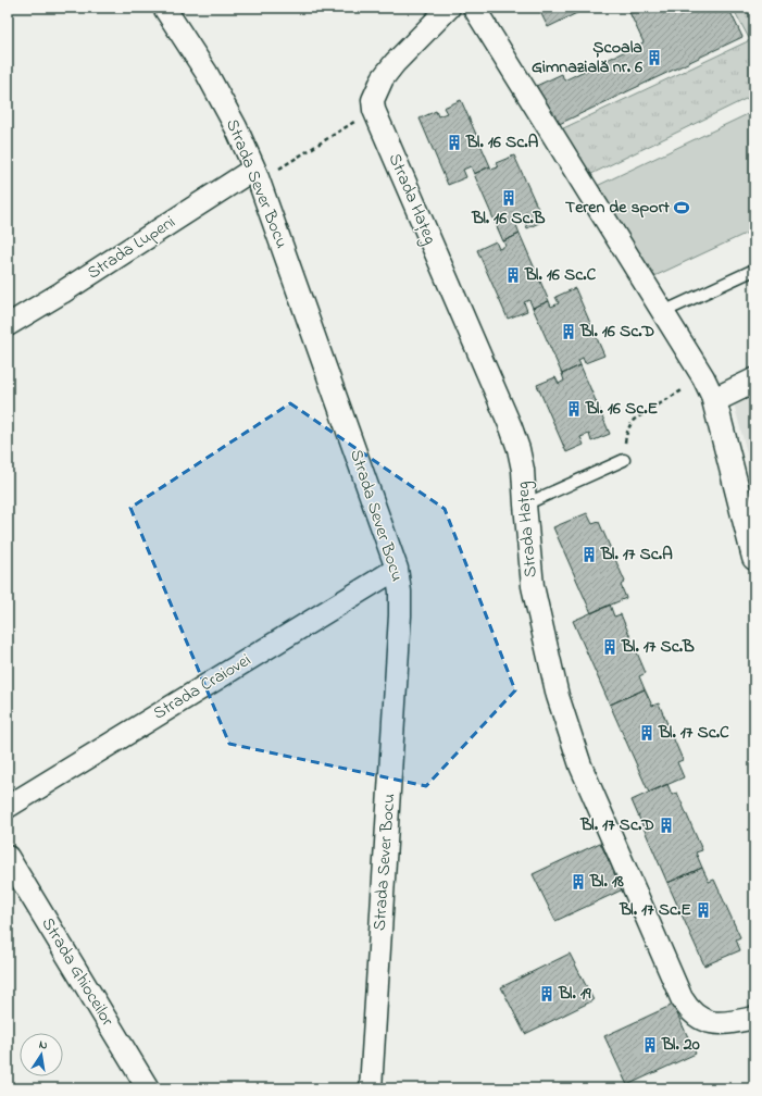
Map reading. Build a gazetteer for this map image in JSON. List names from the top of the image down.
{
  "streets": {
    "street": [
      "Strada Sever Bocu",
      "Strada Hațeg",
      "Strada Lupeni",
      "Strada Craiovei",
      "Strada Ghioceilor"
    ]
  },
  "crossings": [
    ["Strada Sever Bocu", "Strada Lupeni"],
    ["Strada Sever Bocu", "Strada Craiovei"]
  ],
  "places": {
    "building": [
      "Școala Gimnazială nr. 6",
      "Bl. 16 Sc.A",
      "Bl. 16 Sc.B",
      "Bl. 16 Sc.C",
      "Bl. 16 Sc.D",
      "Bl. 16 Sc.E",
      "Bl. 17 Sc.A",
      "Bl. 17 Sc.B",
      "Bl. 17 Sc.C",
      "Bl. 17 Sc.D",
      "Bl. 18",
      "Bl. 17 Sc.E",
      "Bl. 19",
      "Bl. 20"
    ],
    "sports": ["Teren de sport"]
  },
  "north": "top"
}
